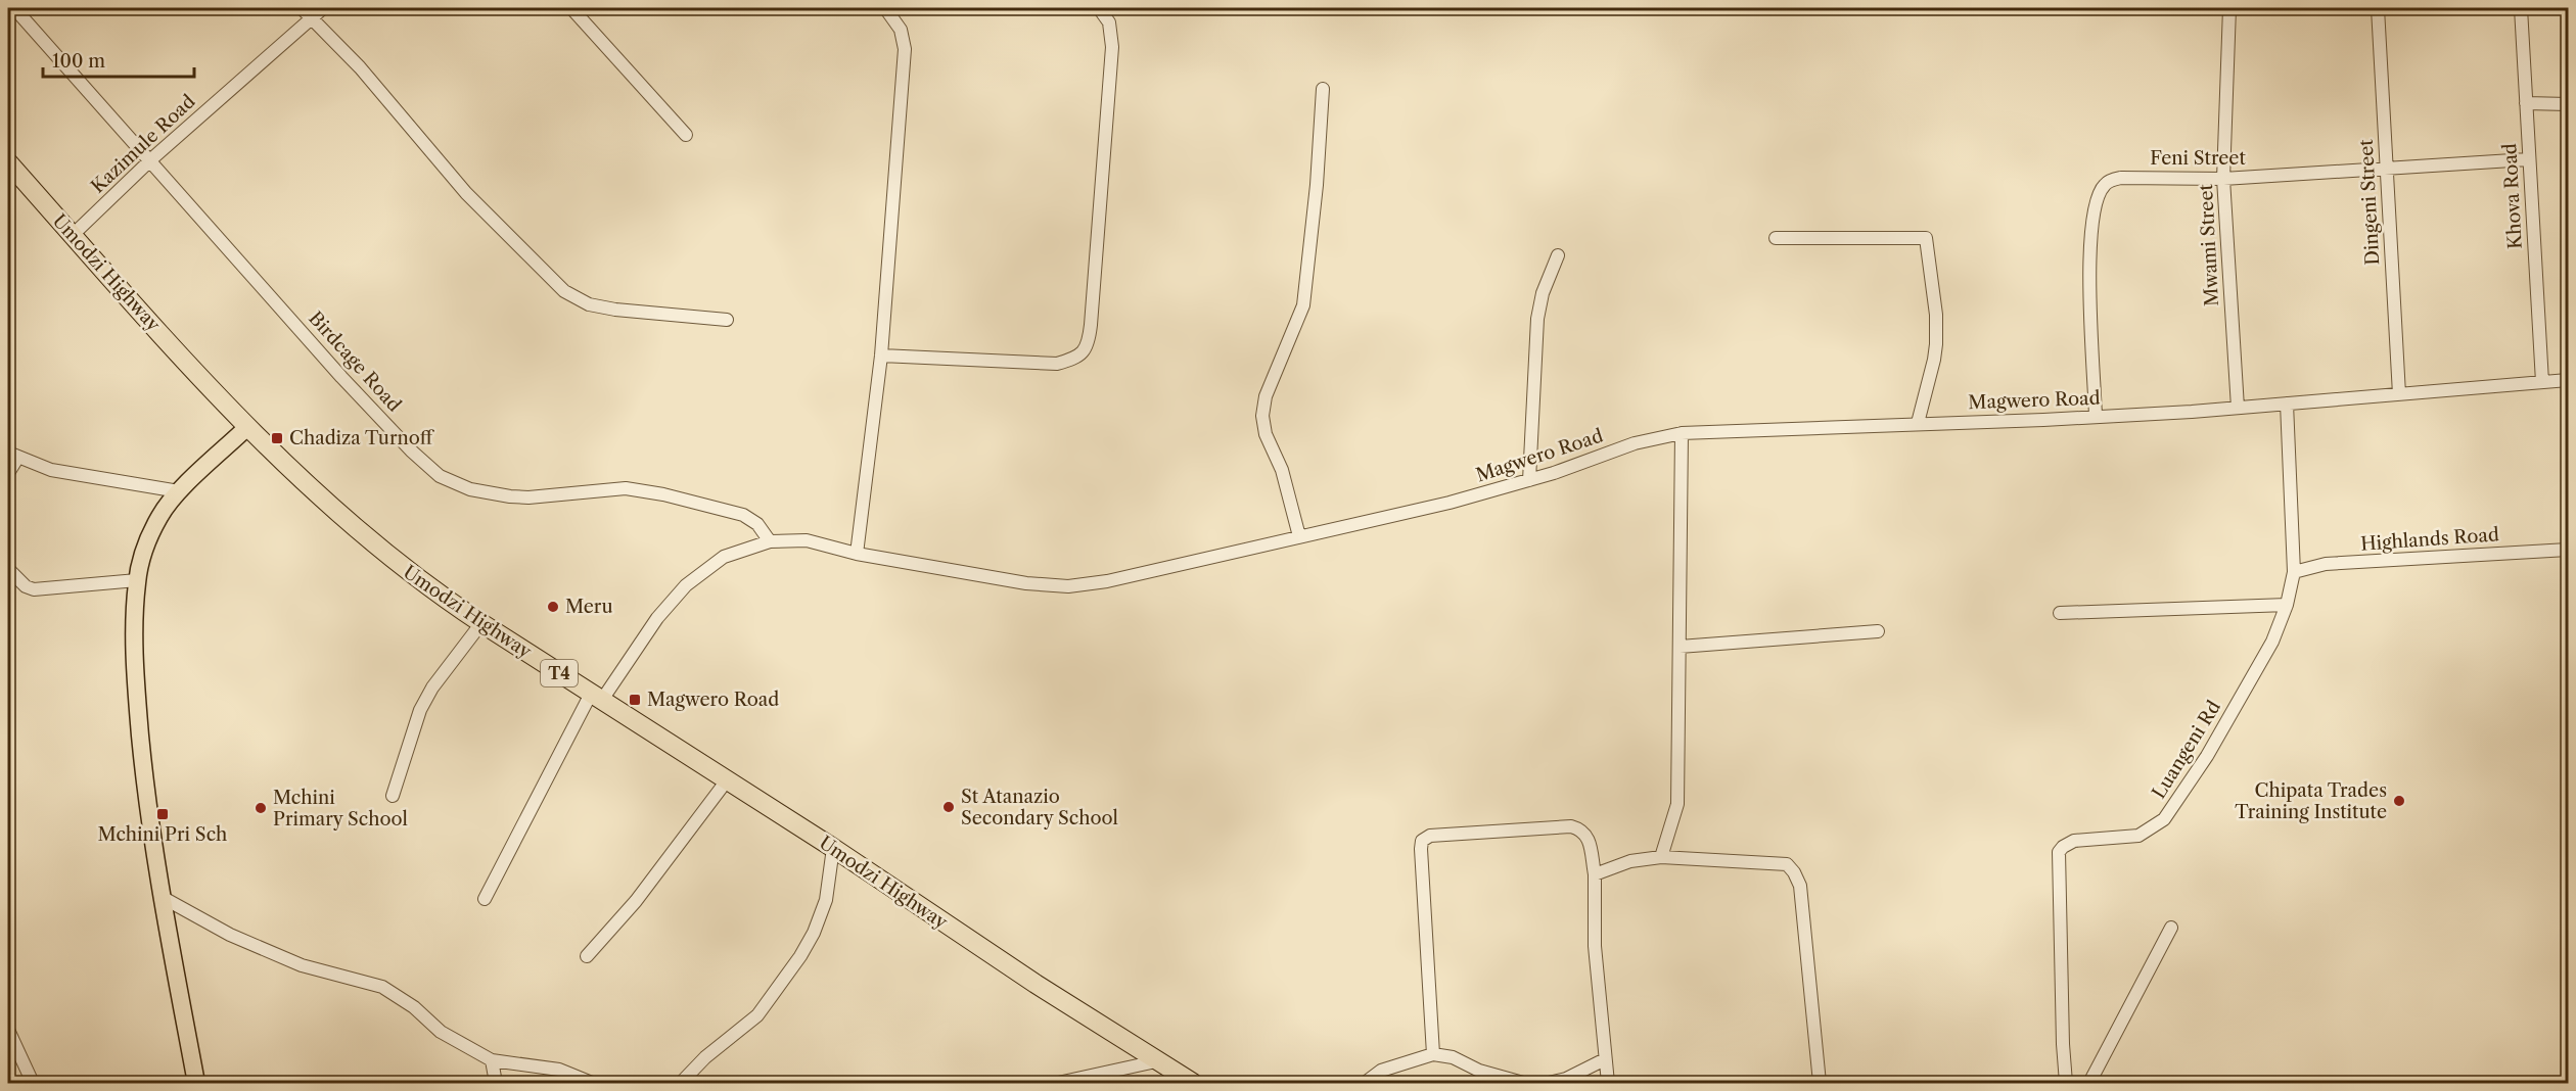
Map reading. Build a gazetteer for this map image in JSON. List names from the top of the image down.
{
  "streets": {
    "highway": ["Umodzi Highway", "T4"],
    "street": [
      "Kazimule Road",
      "Feni Street",
      "Khova Road",
      "Dingeni Street",
      "Mwami Street",
      "Birdcage Road",
      "Magwero Road",
      "Highlands Road",
      "Luangeni Rd"
    ]
  },
  "crossings": [
    ["Kazimule Road", "Umodzi Highway"],
    ["Kazimule Road", "Birdcage Road"],
    ["Feni Street", "Khova Road"],
    ["Feni Street", "Dingeni Street"],
    ["Feni Street", "Mwami Street"],
    ["Feni Street", "Magwero Road"],
    ["Khova Road", "Magwero Road"],
    ["Dingeni Street", "Magwero Road"],
    ["Mwami Street", "Magwero Road"],
    ["Umodzi Highway", "Magwero Road"],
    ["Birdcage Road", "Magwero Road"],
    ["Magwero Road", "Luangeni Rd"],
    ["Highlands Road", "Luangeni Rd"]
  ],
  "places": {
    "transit": ["Chadiza Turnoff", "Magwero Road", "Mchini Pri Sch"],
    "other": [
      "Meru",
      "Chipata Trades Training Institute",
      "St Atanazio Secondary School",
      "Mchini Primary School"
    ]
  },
  "scale_bar": "100 m"
}
